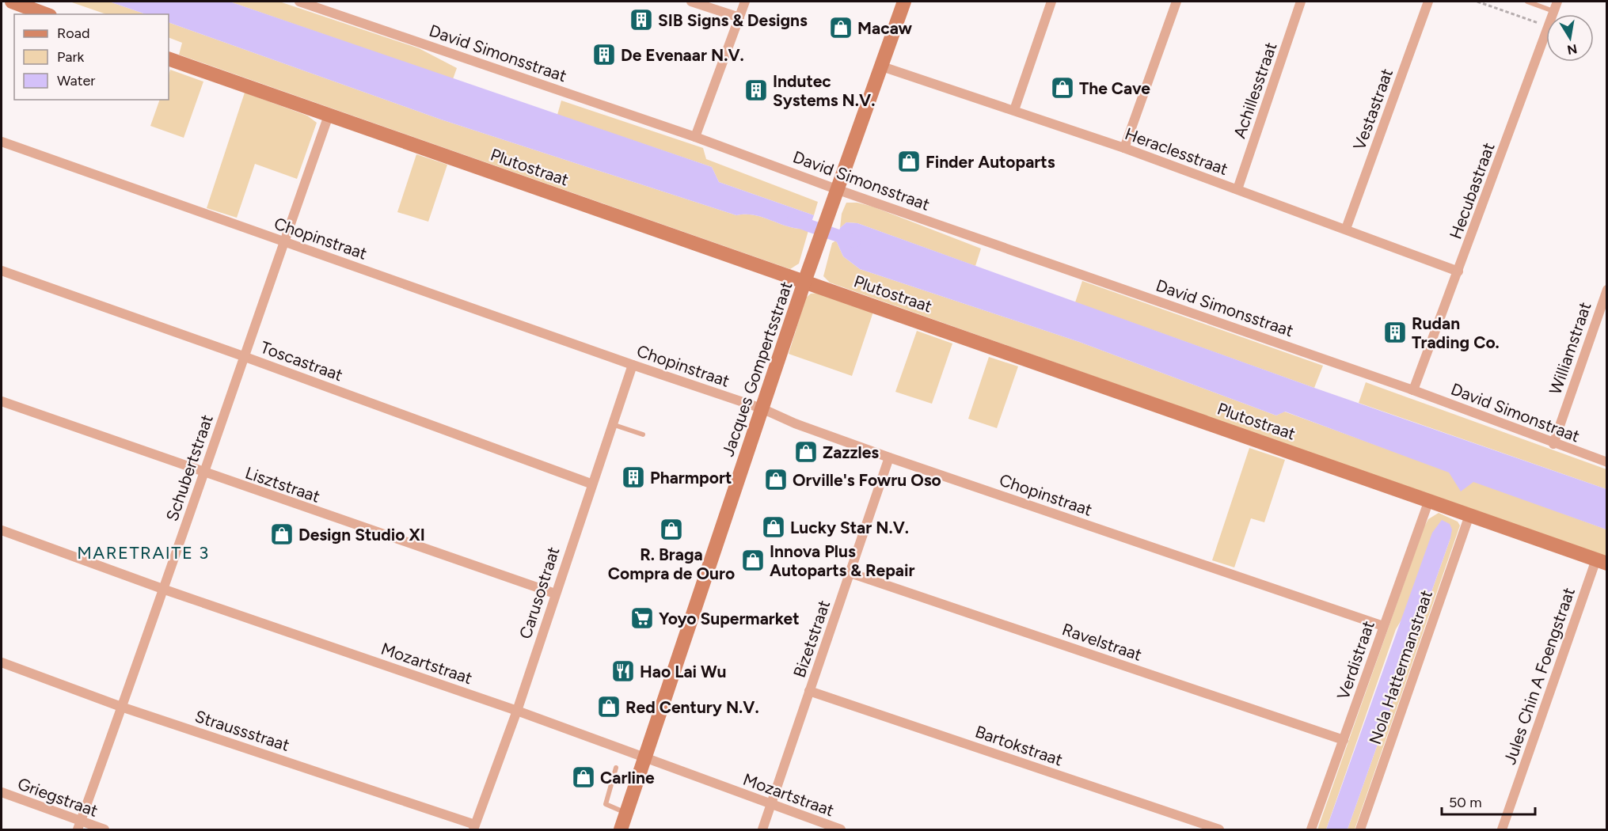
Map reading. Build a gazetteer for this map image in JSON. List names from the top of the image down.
{
  "streets": {
    "street": [
      "David Simonsstraat",
      "Achillesstraat",
      "Vestastraat",
      "Heraclesstraat",
      "Plutostraat",
      "Hecubastraat",
      "Chopinstraat",
      "Williamstraat",
      "Toscastraat",
      "Jacques Gompertsstraat",
      "David Simonstraat",
      "Schubertstraat",
      "Lisztstraat",
      "Carusostraat",
      "Bizetstraat",
      "Ravelstraat",
      "Verdistraat",
      "Mozartstraat",
      "Nola Hattermanstraat",
      "Jules Chin A Foengstraat",
      "Straussstraat",
      "Bartokstraat",
      "Griegstraat"
    ]
  },
  "crossings": [
    ["David Simonsstraat", "Hecubastraat"],
    ["David Simonsstraat", "Jacques Gompertsstraat"],
    ["David Simonsstraat", "David Simonstraat"],
    ["Achillesstraat", "Heraclesstraat"],
    ["Vestastraat", "Heraclesstraat"],
    ["Heraclesstraat", "Hecubastraat"],
    ["Heraclesstraat", "Jacques Gompertsstraat"],
    ["Plutostraat", "Jacques Gompertsstraat"],
    ["Plutostraat", "Schubertstraat"],
    ["Plutostraat", "Verdistraat"],
    ["Plutostraat", "Nola Hattermanstraat"],
    ["Plutostraat", "Jules Chin A Foengstraat"],
    ["Hecubastraat", "David Simonstraat"],
    ["Chopinstraat", "Jacques Gompertsstraat"],
    ["Chopinstraat", "Schubertstraat"],
    ["Chopinstraat", "Carusostraat"],
    ["Chopinstraat", "Bizetstraat"],
    ["Chopinstraat", "Verdistraat"],
    ["Williamstraat", "David Simonstraat"],
    ["Toscastraat", "Schubertstraat"],
    ["Toscastraat", "Carusostraat"],
    ["Jacques Gompertsstraat", "Mozartstraat"],
    ["Schubertstraat", "Lisztstraat"],
    ["Schubertstraat", "Mozartstraat"],
    ["Schubertstraat", "Straussstraat"],
    ["Schubertstraat", "Griegstraat"],
    ["Lisztstraat", "Carusostraat"],
    ["Carusostraat", "Mozartstraat"],
    ["Carusostraat", "Straussstraat"],
    ["Bizetstraat", "Ravelstraat"],
    ["Bizetstraat", "Mozartstraat"],
    ["Bizetstraat", "Bartokstraat"],
    ["Ravelstraat", "Verdistraat"]
  ],
  "districts": ["MARETRAITE 3"],
  "places": {
    "building": [
      "SIB Signs & Designs",
      "De Evenaar N.V.",
      "Indutec Systems N.V.",
      "Rudan Trading Co.",
      "Pharmport"
    ],
    "shop": [
      "Macaw",
      "The Cave",
      "Finder Autoparts",
      "Zazzles",
      "Orville's Fowru Oso",
      "Lucky Star N.V.",
      "R. Braga Compra de Ouro",
      "Design Studio XI",
      "Innova Plus Autoparts & Repair",
      "Red Century N.V.",
      "Carline"
    ],
    "supermarket": ["Yoyo Supermarket"],
    "restaurant": ["Hao Lai Wu"]
  },
  "legend": ["Road", "Park", "Water"],
  "scale_bar": "50 m",
  "north": "bottom"
}
